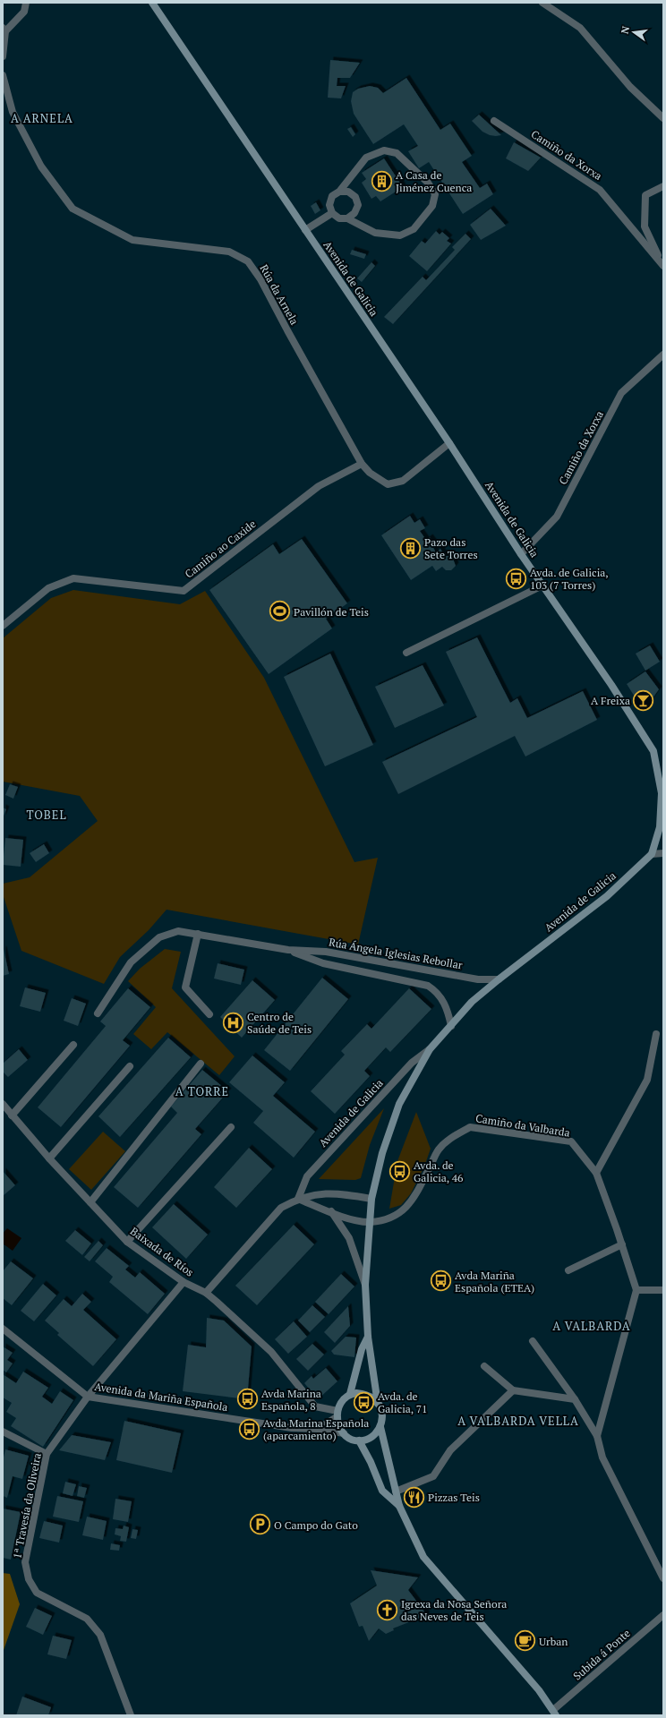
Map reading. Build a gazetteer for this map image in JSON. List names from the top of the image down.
{
  "streets": {
    "main road": ["Avenida de Galicia"],
    "street": [
      "Camiño da Xorxa",
      "Rúa da Arnela",
      "Camiño ao Caxide",
      "Rúa Ángela Iglesias Rebollar",
      "Camiño da Valbarda",
      "Baixada de Ríos",
      "Avenida da Mariña Española",
      "1ª Travesía da Oliveira",
      "Subida á Ponte"
    ]
  },
  "crossings": [
    ["Camiño da Xorxa", "Avenida de Galicia"],
    ["Avenida de Galicia", "Rúa da Arnela"],
    ["Avenida de Galicia", "Rúa Ángela Iglesias Rebollar"],
    ["Avenida de Galicia", "Camiño da Valbarda"],
    ["Avenida de Galicia", "Baixada de Ríos"],
    ["Avenida de Galicia", "Avenida da Mariña Española"],
    ["Rúa da Arnela", "Camiño ao Caxide"],
    ["Baixada de Ríos", "Avenida da Mariña Española"],
    ["Baixada de Ríos", "1ª Travesía da Oliveira"],
    ["Avenida da Mariña Española", "1ª Travesía da Oliveira"]
  ],
  "districts": [
    "A ARNELA",
    "TOBEL",
    "A TORRE",
    "A VALBARDA",
    "A VALBARDA VELLA"
  ],
  "places": {
    "building": ["A Casa de Jiménez Cuenca", "Pazo das Sete Torres"],
    "bus stop": [
      "Avda. de Galicia, 103 (7 Torres)",
      "Avda. de Galicia, 46",
      "Avda Mariña Española (ETEA)",
      "Avda Marina Española, 8",
      "Avda. de Galicia, 71",
      "Avda Marina Española (aparcamiento)"
    ],
    "sports": ["Pavillón de Teis"],
    "bar": ["A Freixa"],
    "hospital": ["Centro de Saúde de Teis"],
    "restaurant": ["Pizzas Teis"],
    "parking": ["O Campo do Gato"],
    "church": ["Igrexa da Nosa Señora das Neves de Teis"],
    "cafe": ["Urban"]
  },
  "north": "left"
}
